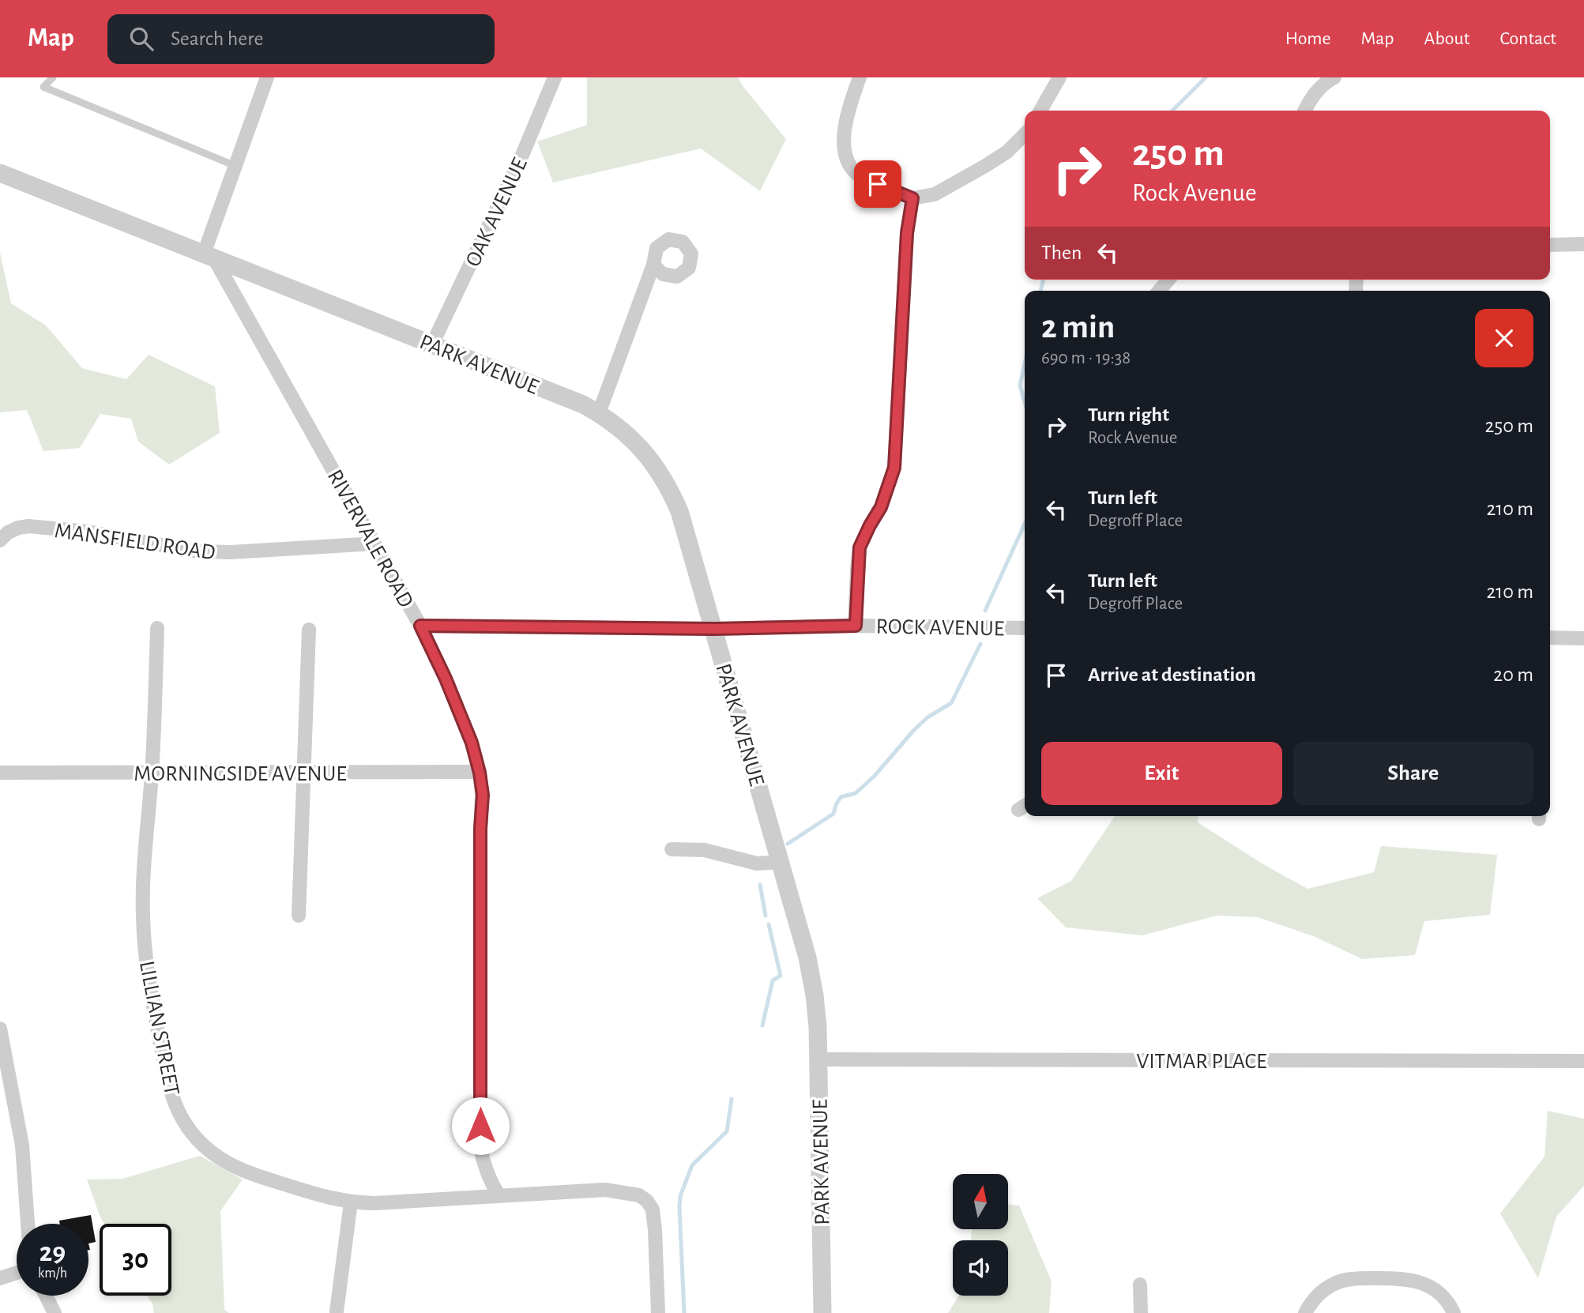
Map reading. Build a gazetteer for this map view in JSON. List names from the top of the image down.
{
  "streets": {
    "street": [
      "OAK AVENUE",
      "PARK AVENUE",
      "RIVERVALE ROAD",
      "MANSFIELD ROAD",
      "ROCK AVENUE",
      "MORNINGSIDE AVENUE",
      "LILLIAN STREET",
      "VITMAR PLACE"
    ]
  },
  "crossings": [
    ["OAK AVENUE", "PARK AVENUE"],
    ["PARK AVENUE", "RIVERVALE ROAD"],
    ["PARK AVENUE", "ROCK AVENUE"],
    ["PARK AVENUE", "VITMAR PLACE"],
    ["RIVERVALE ROAD", "MANSFIELD ROAD"],
    ["RIVERVALE ROAD", "ROCK AVENUE"],
    ["RIVERVALE ROAD", "MORNINGSIDE AVENUE"],
    ["RIVERVALE ROAD", "LILLIAN STREET"],
    ["MORNINGSIDE AVENUE", "LILLIAN STREET"]
  ],
  "north": "top",
  "page": {
    "header": "Map",
    "search": "Search here",
    "nav": [
      "Home",
      "Map",
      "About",
      "Contact"
    ],
    "turn": ["250 m", "Rock Avenue"],
    "then": "Then",
    "heading": ["2 min", "690 m · 19:38"],
    "list": [
      {
        "name": "Turn right",
        "note": "Rock Avenue",
        "value": "250 m"
      },
      {
        "name": "Turn left",
        "note": "Degroff Place",
        "value": "210 m"
      },
      {
        "name": "Turn left",
        "note": "Degroff Place",
        "value": "210 m"
      },
      {
        "name": "Arrive at destination",
        "value": "20 m"
      }
    ],
    "buttons": ["Exit", "Share"],
    "speed": "29 km/h",
    "limit": "30"
  }
}
